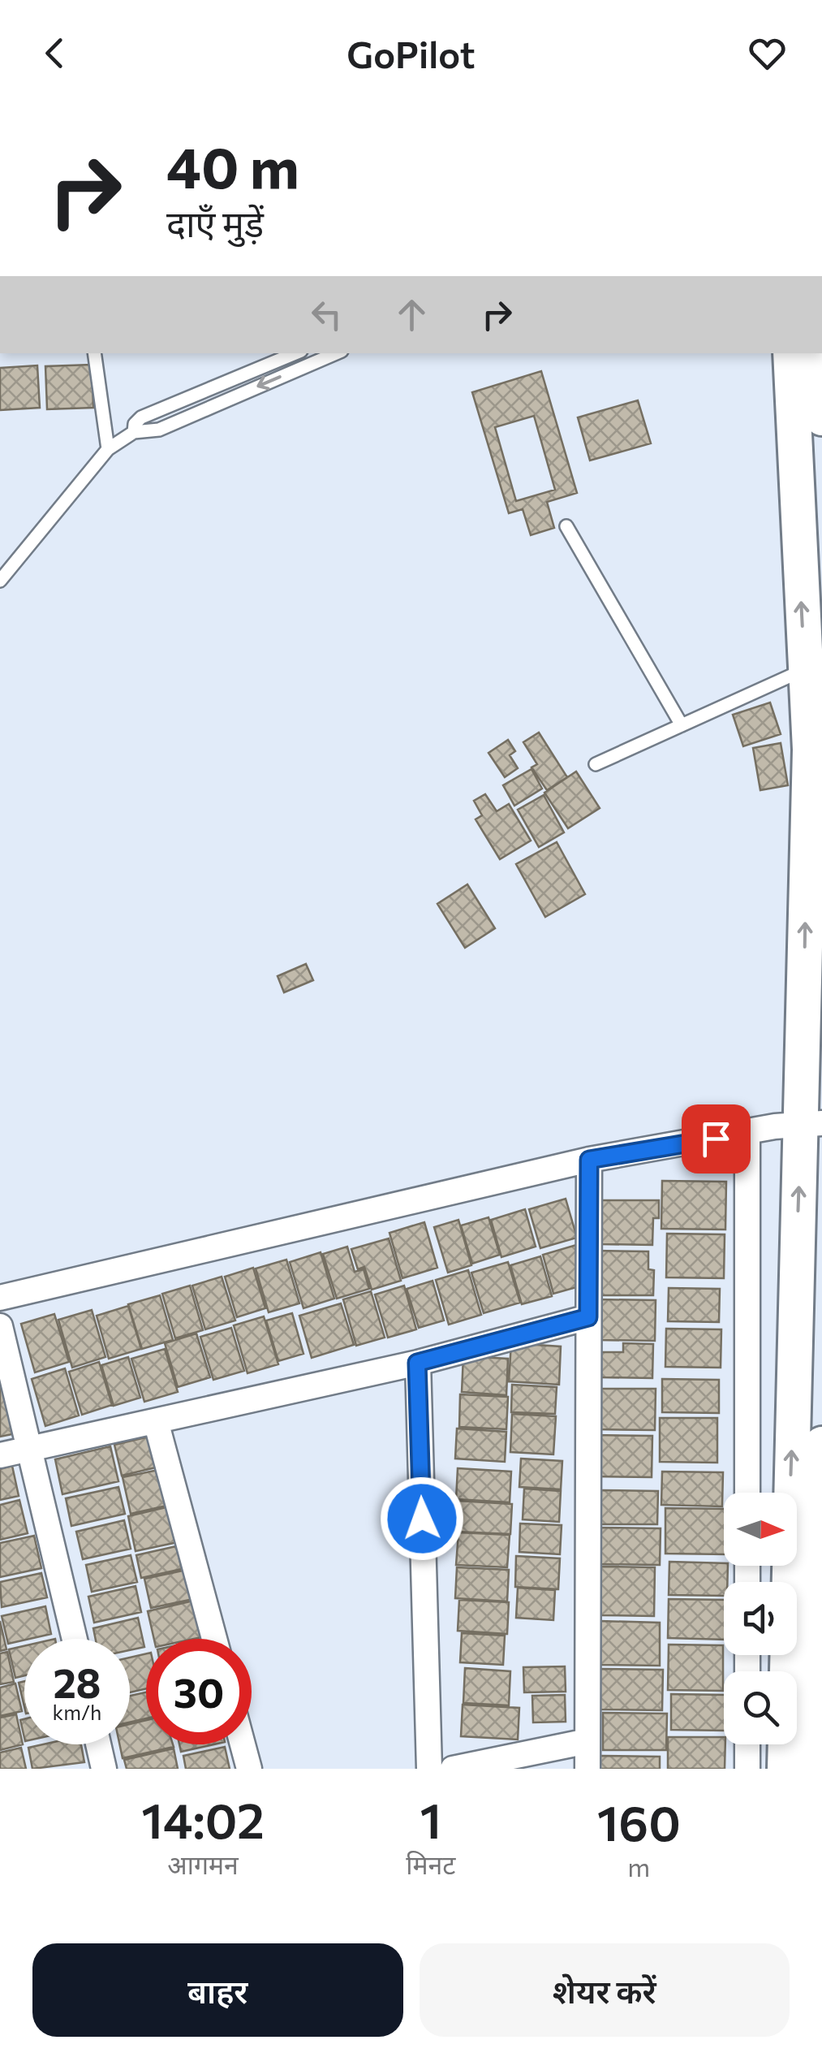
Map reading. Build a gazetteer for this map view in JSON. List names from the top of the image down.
{
  "north": "right",
  "page": {
    "header": "GoPilot",
    "turn": ["40 m", "दाएँ मुड़ें"],
    "speed": "28 km/h",
    "limit": "30",
    "eta": [
      "14:02",
      "आगमन",
      "1",
      "मिनट",
      "160",
      "m"
    ],
    "buttons": ["बाहर", "शेयर करें"]
  }
}
